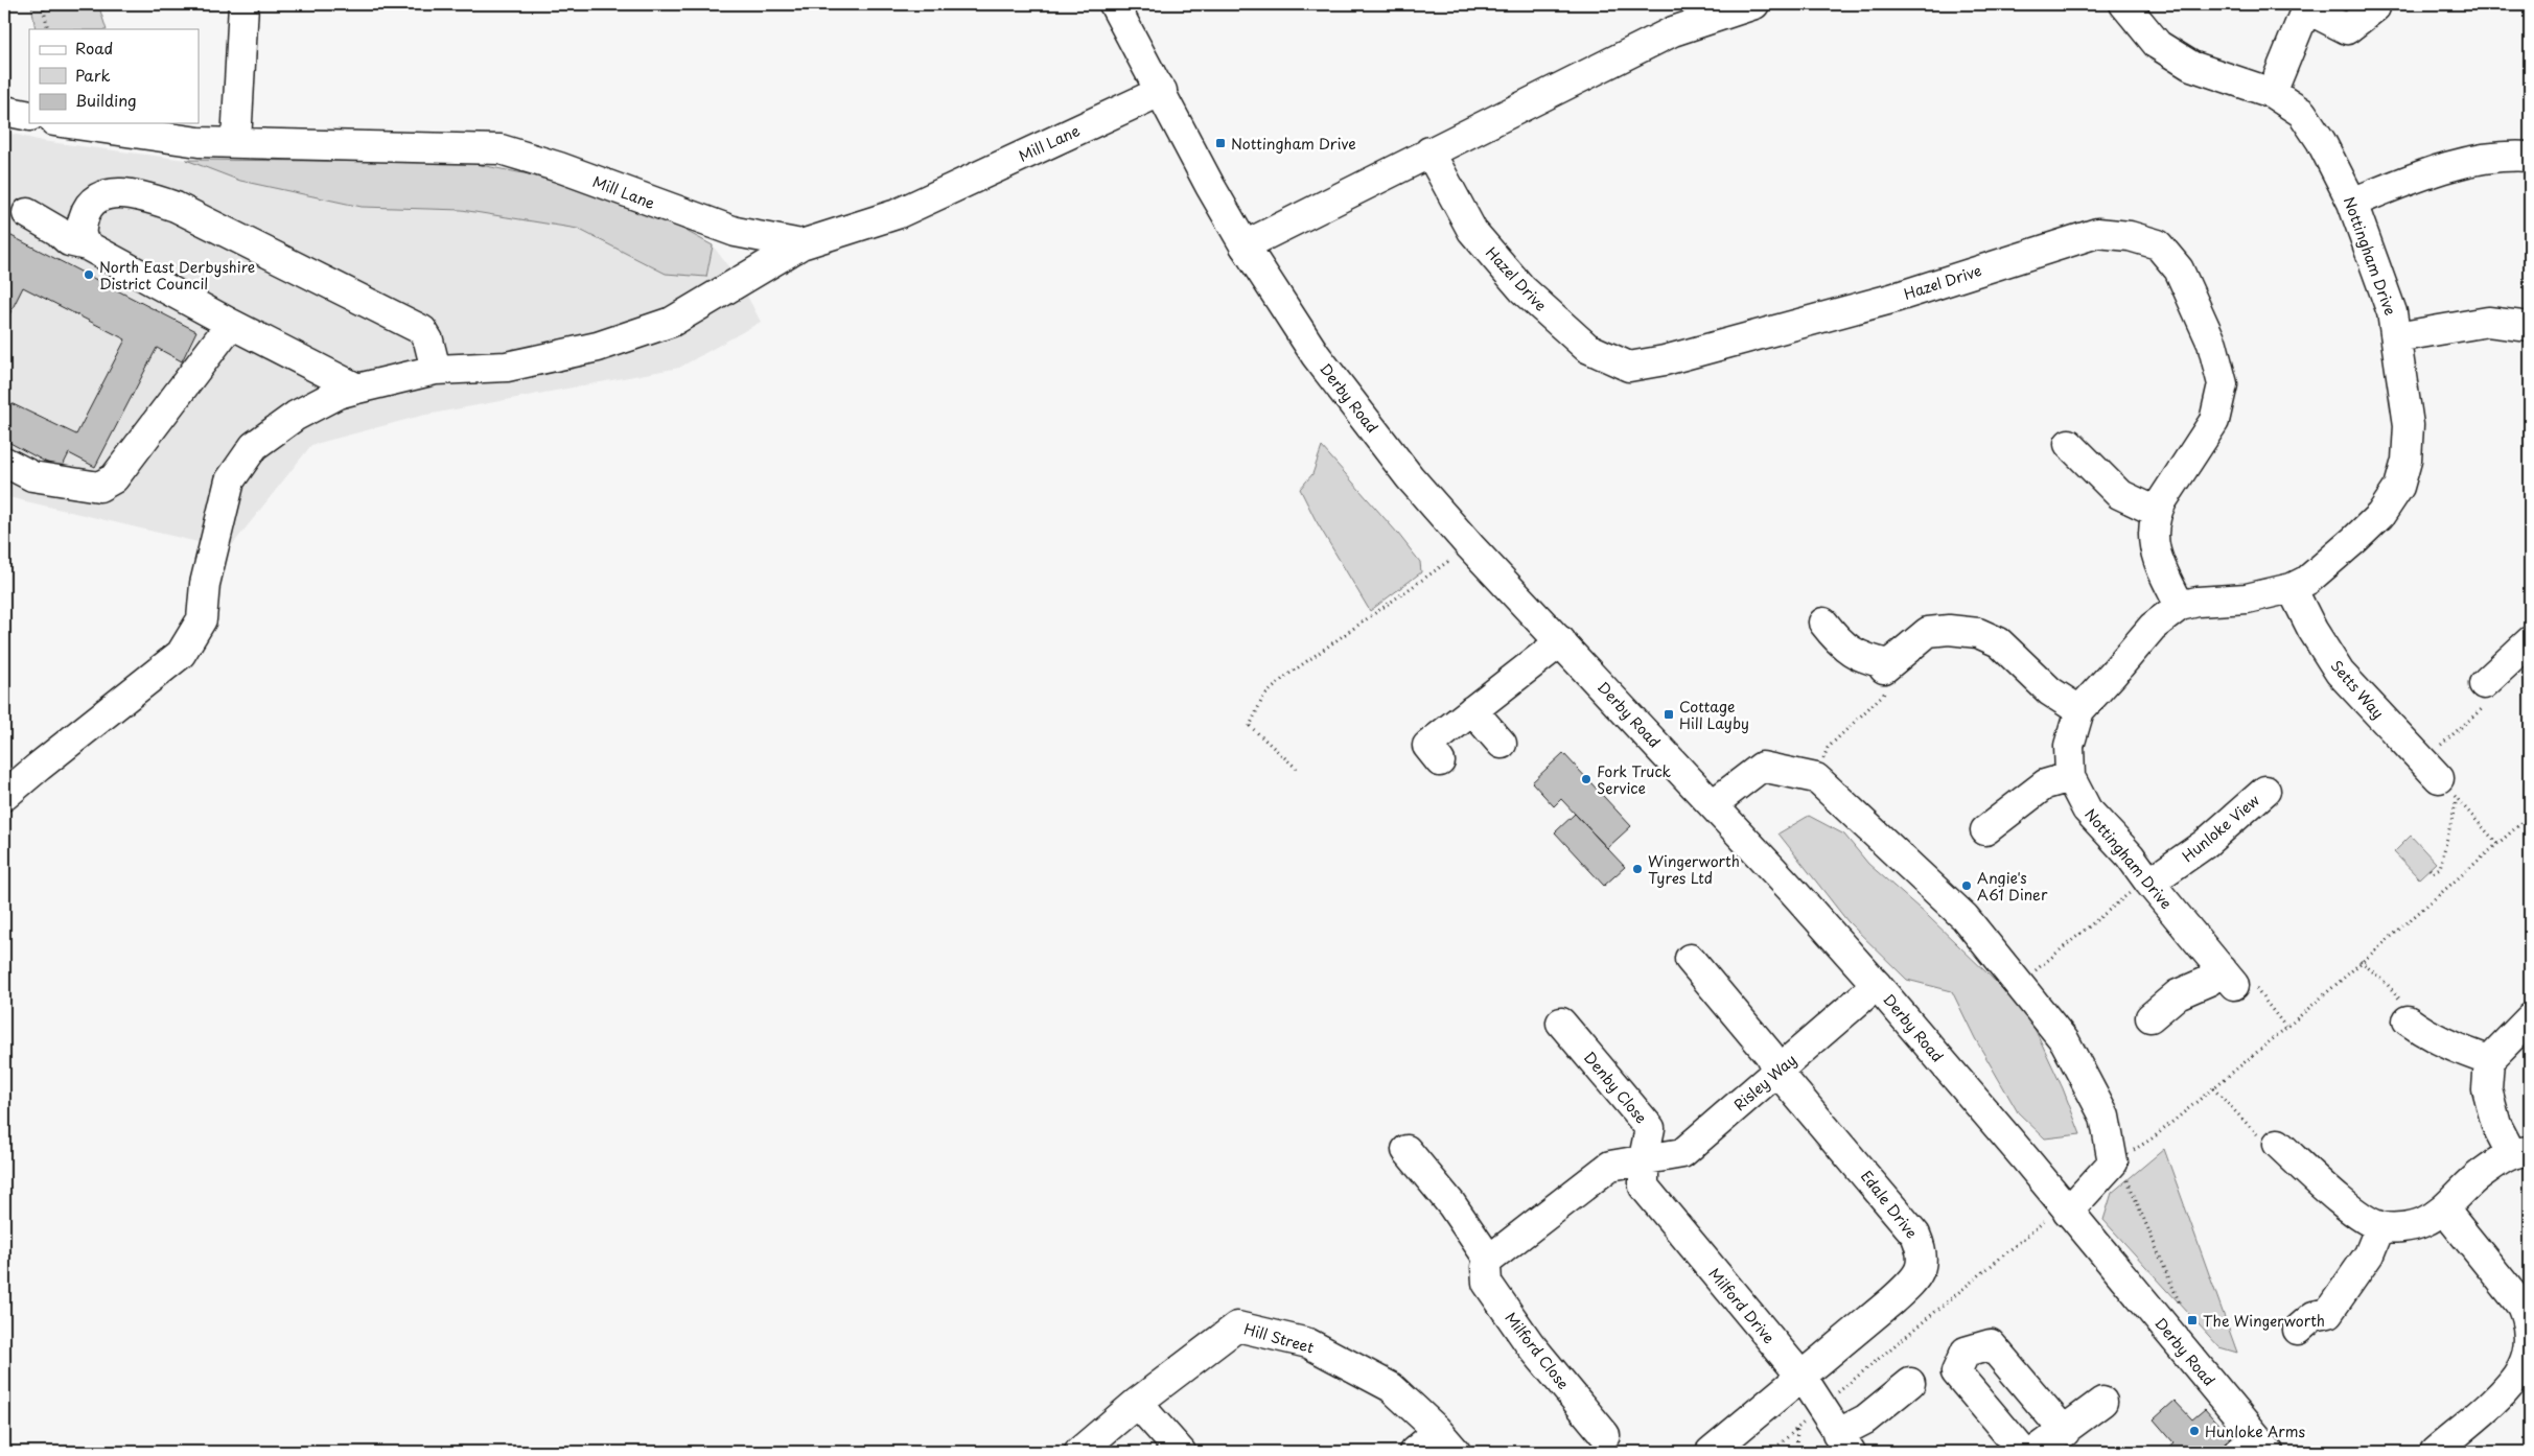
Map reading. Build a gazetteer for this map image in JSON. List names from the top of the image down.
{
  "streets": {
    "main road": [
      "Mill Lane",
      "Nottingham Drive",
      "Hazel Drive",
      "Derby Road",
      "Setts Way",
      "Hunloke View",
      "Risley Way",
      "Denby Close",
      "Edale Drive",
      "Milford Drive",
      "Hill Street",
      "Milford Close"
    ]
  },
  "crossings": [
    ["Mill Lane", "Derby Road"],
    ["Nottingham Drive", "Hazel Drive"],
    ["Nottingham Drive", "Setts Way"],
    ["Nottingham Drive", "Hunloke View"],
    ["Derby Road", "Risley Way"],
    ["Risley Way", "Denby Close"],
    ["Risley Way", "Edale Drive"],
    ["Risley Way", "Milford Drive"],
    ["Denby Close", "Milford Drive"],
    ["Edale Drive", "Milford Drive"]
  ],
  "places": {
    "transit": ["Nottingham Drive", "Cottage Hill Layby", "The Wingerworth"],
    "other": [
      "North East Derbyshire District Council",
      "Fork Truck Service",
      "Wingerworth Tyres Ltd",
      "Angie's A61 Diner",
      "Hunloke Arms"
    ]
  },
  "legend": ["Road", "Park", "Building"]
}
